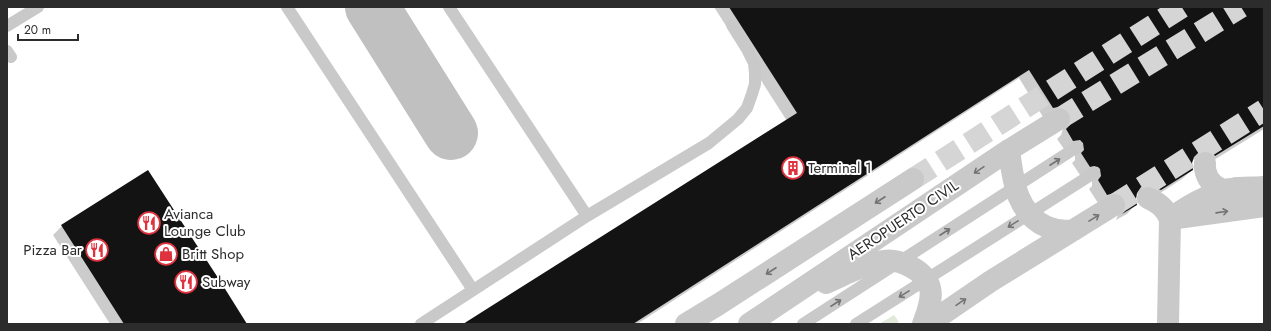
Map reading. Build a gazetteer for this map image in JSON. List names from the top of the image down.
{
  "streets": {
    "street": ["AEROPUERTO CIVIL"]
  },
  "places": {
    "building": ["Terminal 1"],
    "restaurant": ["Avianca Lounge Club", "Pizza Bar", "Subway"],
    "shop": ["Britt Shop"]
  },
  "scale_bar": "20 m"
}
